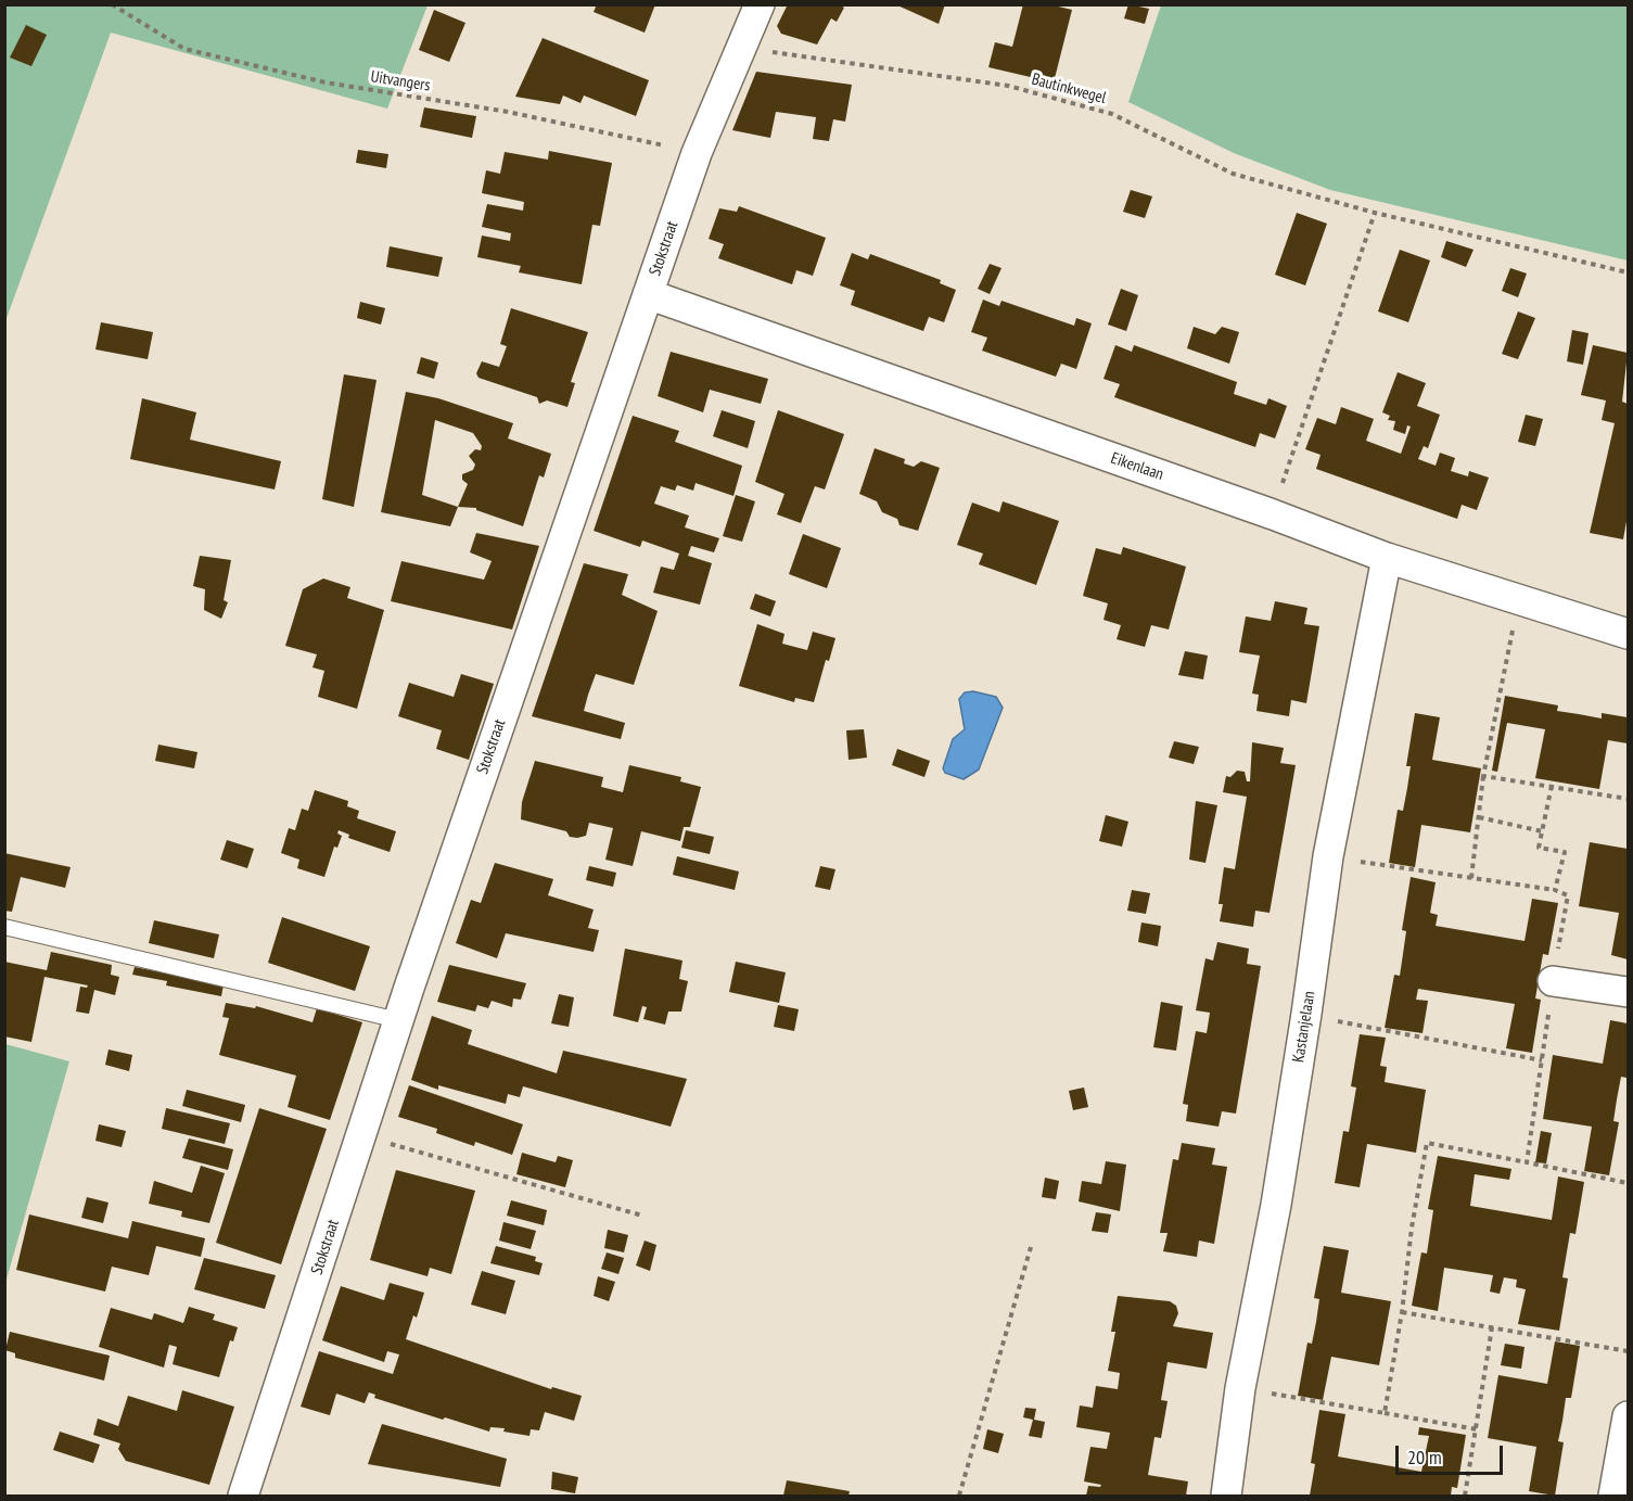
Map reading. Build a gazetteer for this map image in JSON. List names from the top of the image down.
{
  "streets": {
    "street": ["Stokstraat", "Eikenlaan", "Kastanjelaan"],
    "path": ["Uitvangers", "Bautinkwegel"]
  },
  "crossings": [
    ["Uitvangers", "Stokstraat"],
    ["Bautinkwegel", "Stokstraat"],
    ["Stokstraat", "Eikenlaan"],
    ["Eikenlaan", "Kastanjelaan"]
  ],
  "scale_bar": "20 m"
}
